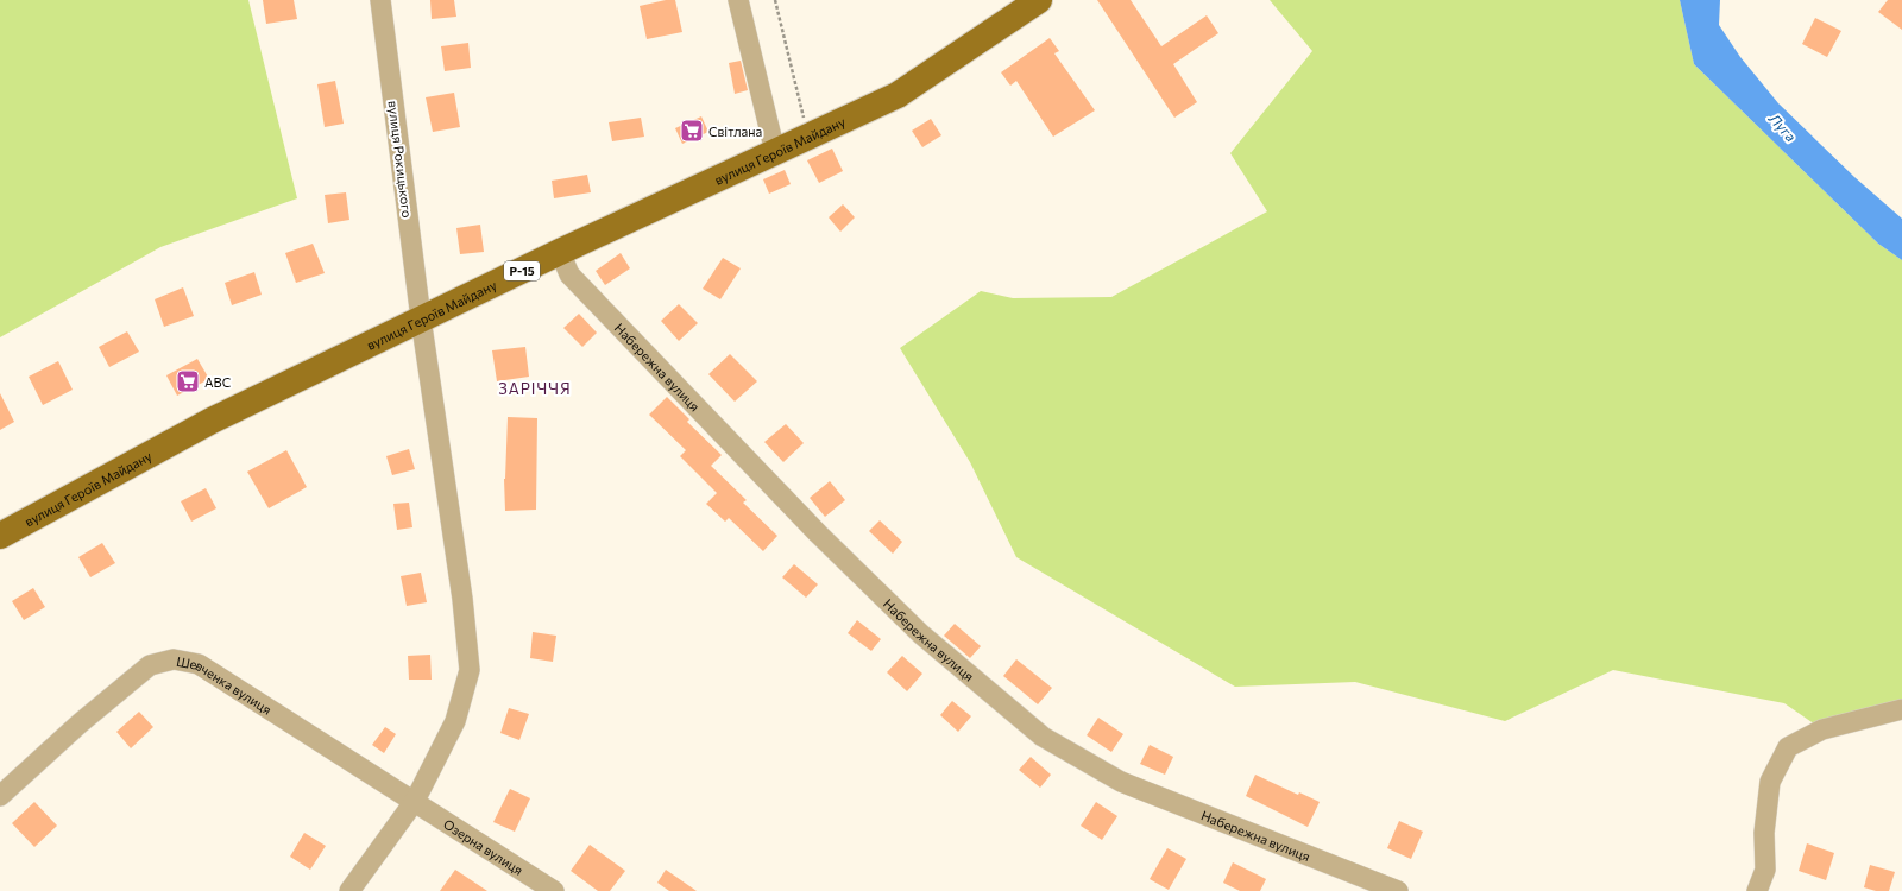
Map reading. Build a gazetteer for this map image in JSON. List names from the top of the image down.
{
  "streets": {
    "main road": ["вулиця Героїв Майдану", "Р-15"],
    "street": [
      "вулиця Рокицького",
      "Набережна вулиця",
      "Шевченка вулиця",
      "Озерна вулиця"
    ]
  },
  "crossings": [
    ["вулиця Героїв Майдану", "вулиця Рокицького"],
    ["вулиця Героїв Майдану", "Набережна вулиця"],
    ["вулиця Рокицького", "Шевченка вулиця"],
    ["вулиця Рокицького", "Озерна вулиця"],
    ["Шевченка вулиця", "Озерна вулиця"]
  ],
  "districts": ["ЗАРІЧЧЯ"],
  "water": ["Луга"],
  "places": {
    "supermarket": ["Світлана", "ABC"]
  }
}
